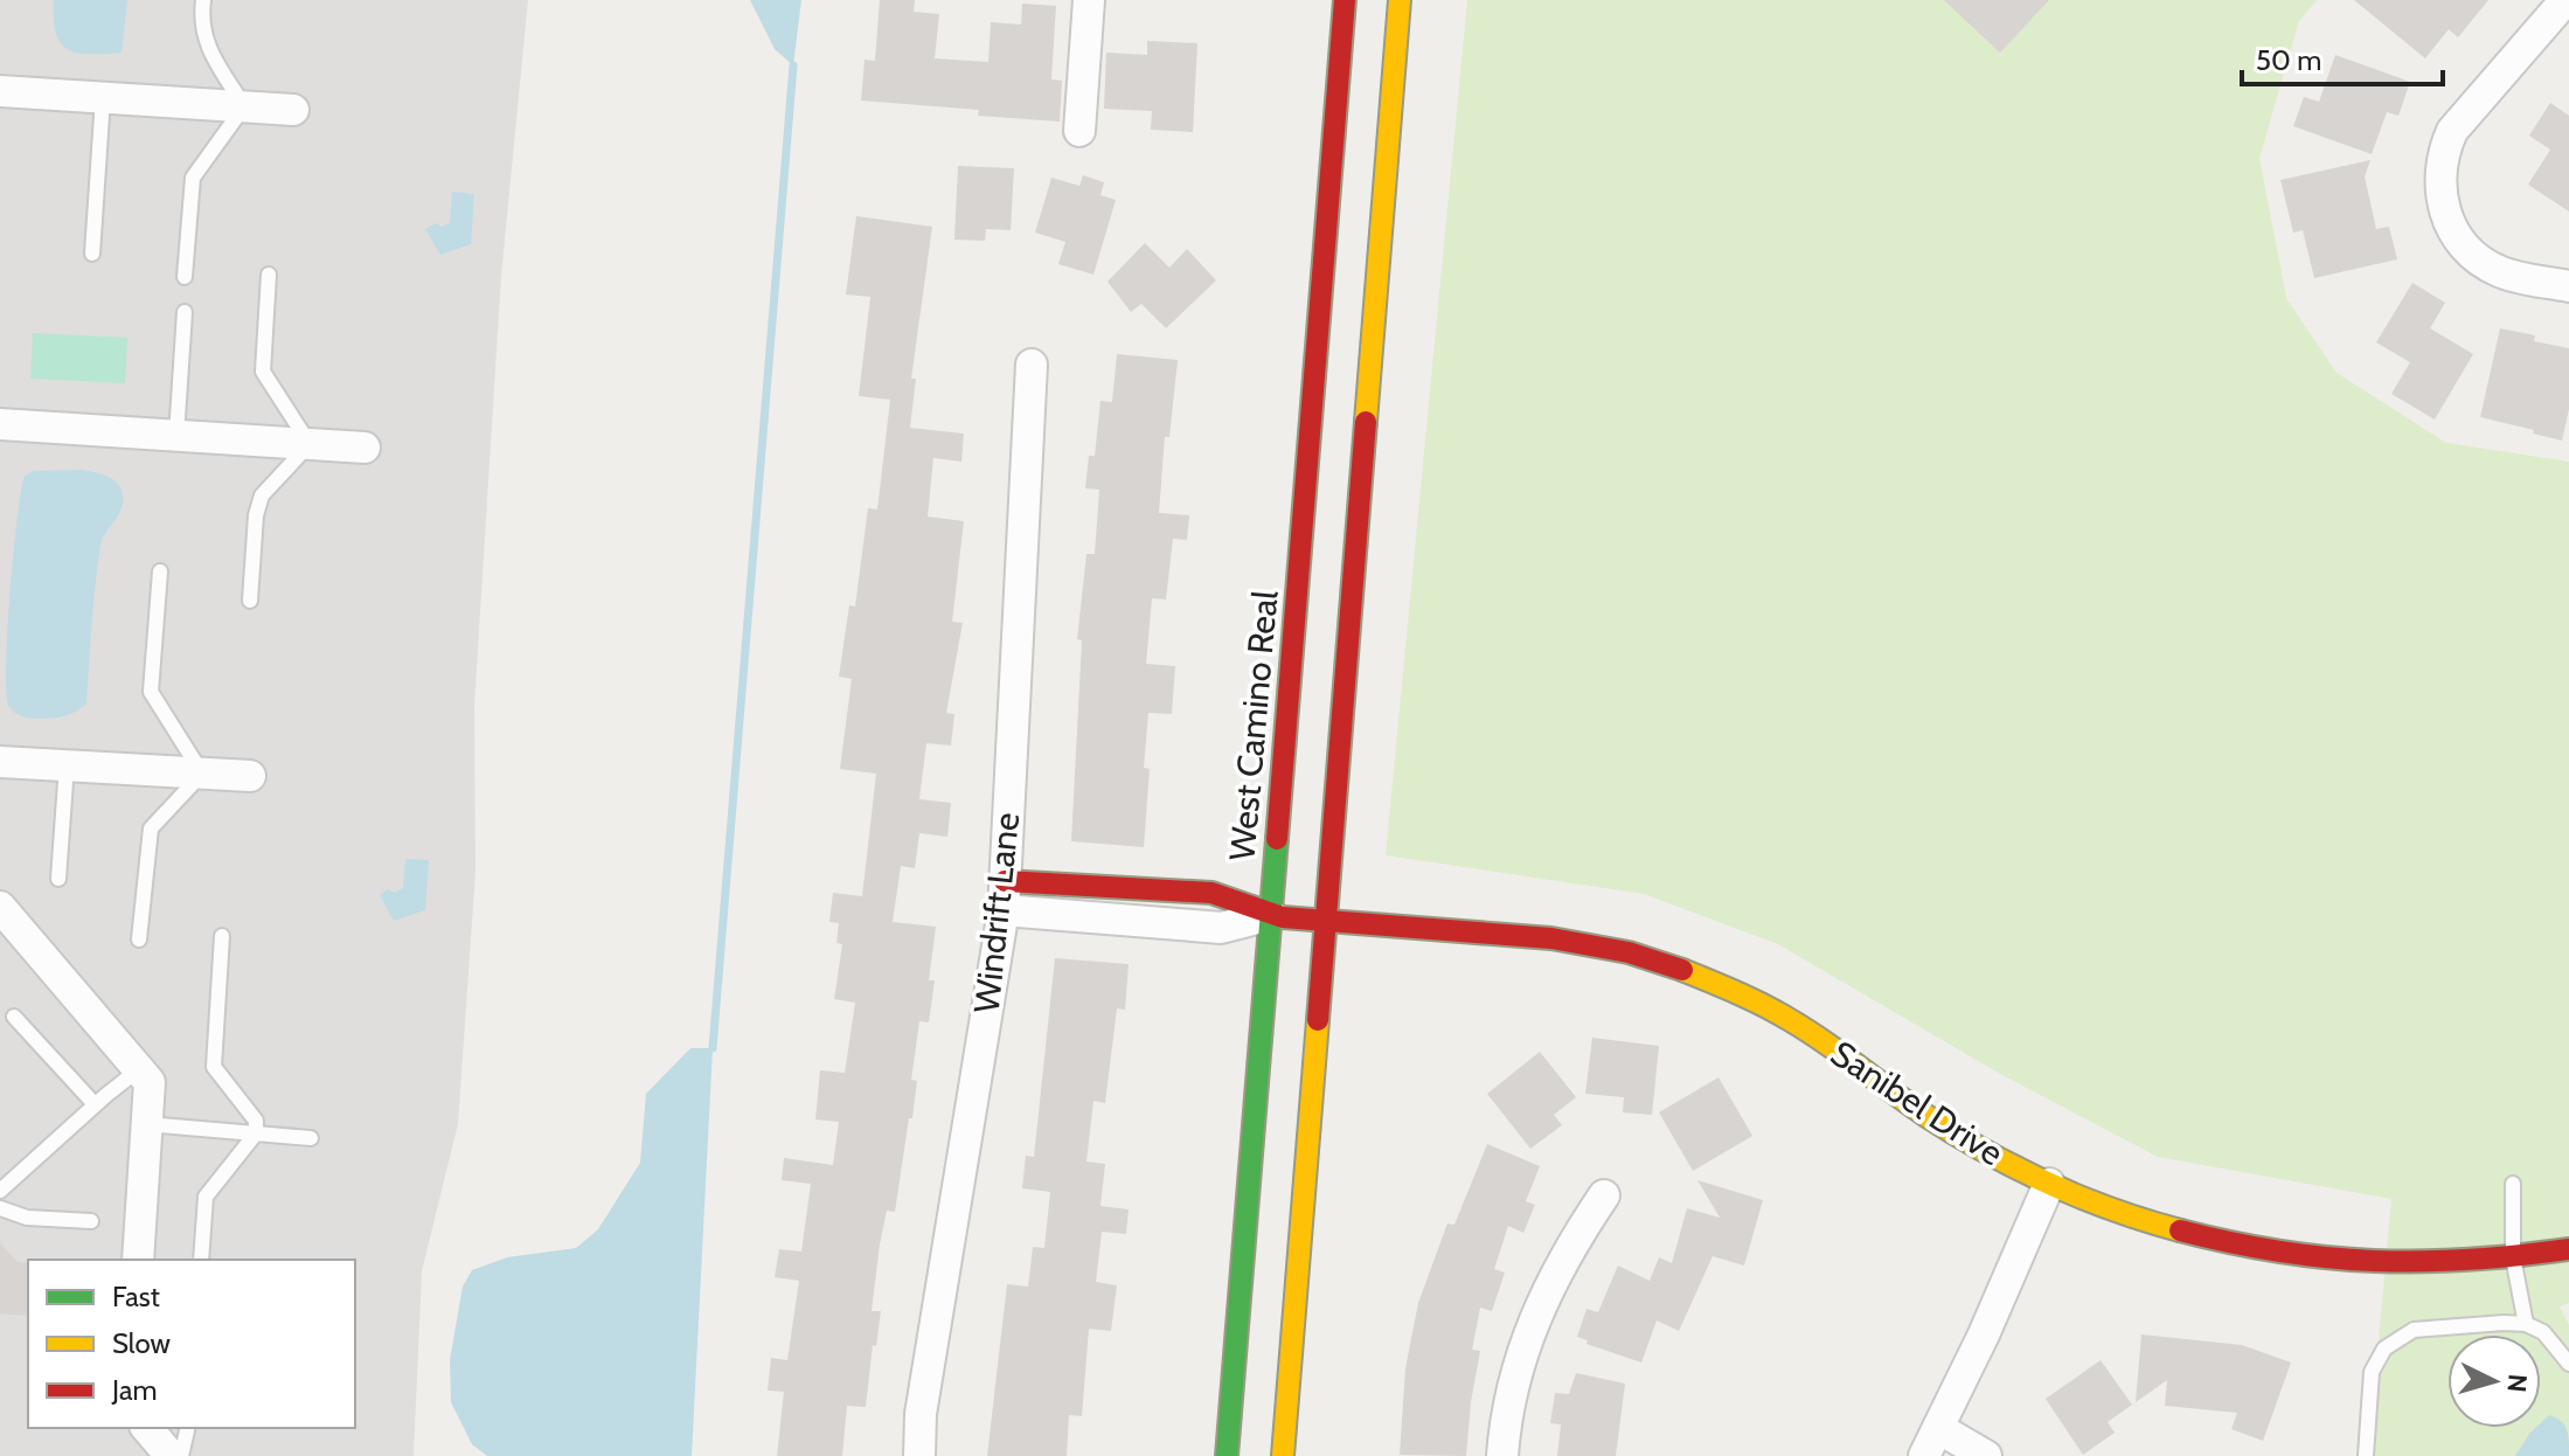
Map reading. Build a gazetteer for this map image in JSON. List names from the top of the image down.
{
  "streets": {
    "street": ["West Camino Real", "Windrift Lane", "Sanibel Drive"]
  },
  "crossings": [
    ["West Camino Real", "Sanibel Drive"],
    ["Windrift Lane", "Sanibel Drive"]
  ],
  "legend": ["Fast", "Slow", "Jam"],
  "scale_bar": "50 m",
  "north": "right"
}
